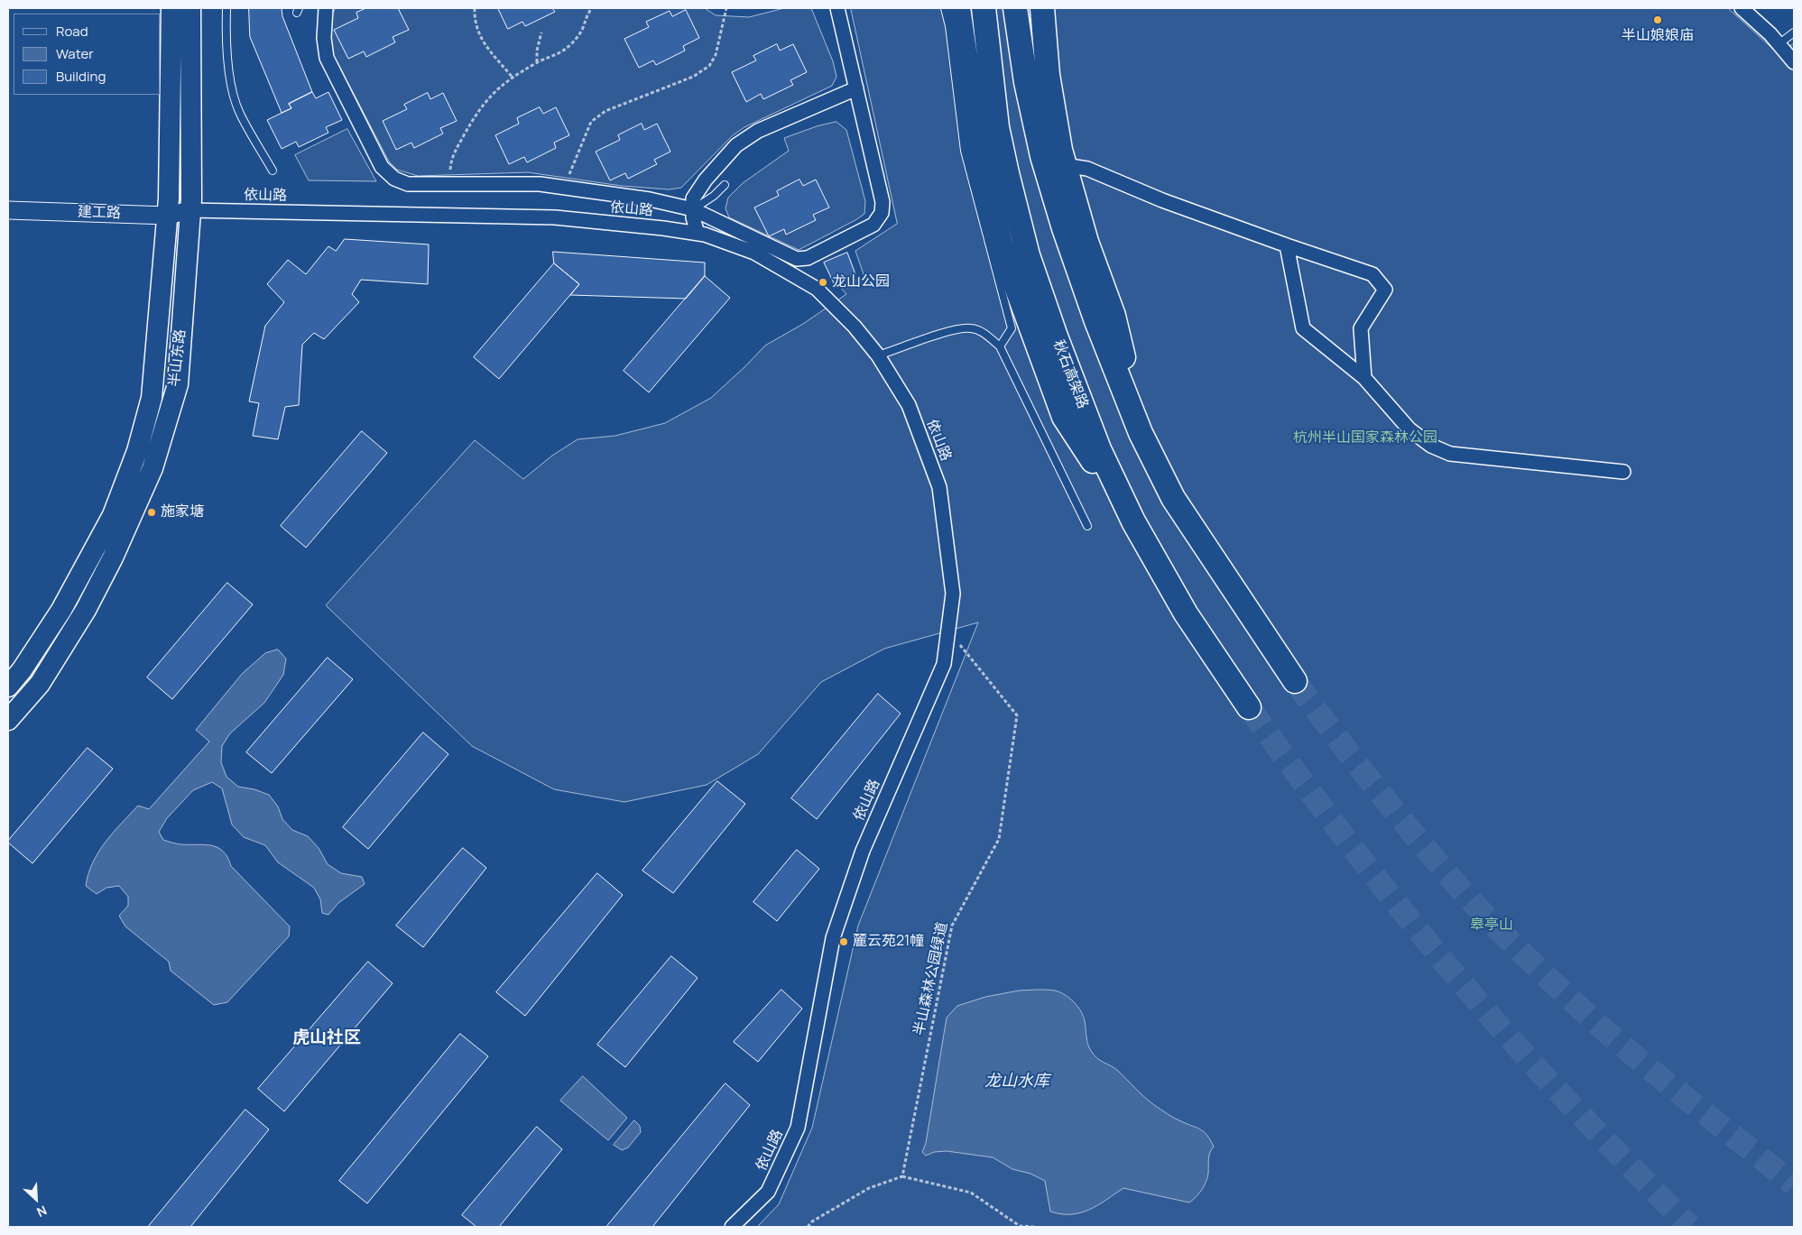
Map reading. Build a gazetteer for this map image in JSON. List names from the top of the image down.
{
  "streets": {
    "highway": ["秋石高架路"],
    "main road": ["半山东路"],
    "street": ["依山路", "建工路"],
    "path": ["半山森林公园绿道"]
  },
  "crossings": [
    ["依山路", "建工路"],
    ["依山路", "半山东路"],
    ["依山路", "半山森林公园绿道"],
    ["建工路", "半山东路"]
  ],
  "districts": ["虎山社区"],
  "water": ["龙山水库"],
  "parks": ["杭州半山国家森林公园", "皋亭山"],
  "places": [
    "半山娘娘庙",
    "龙山公园",
    "施家塘",
    "麓云苑21幢"
  ],
  "legend": ["Road", "Water", "Building"],
  "north": "bottom right"
}
